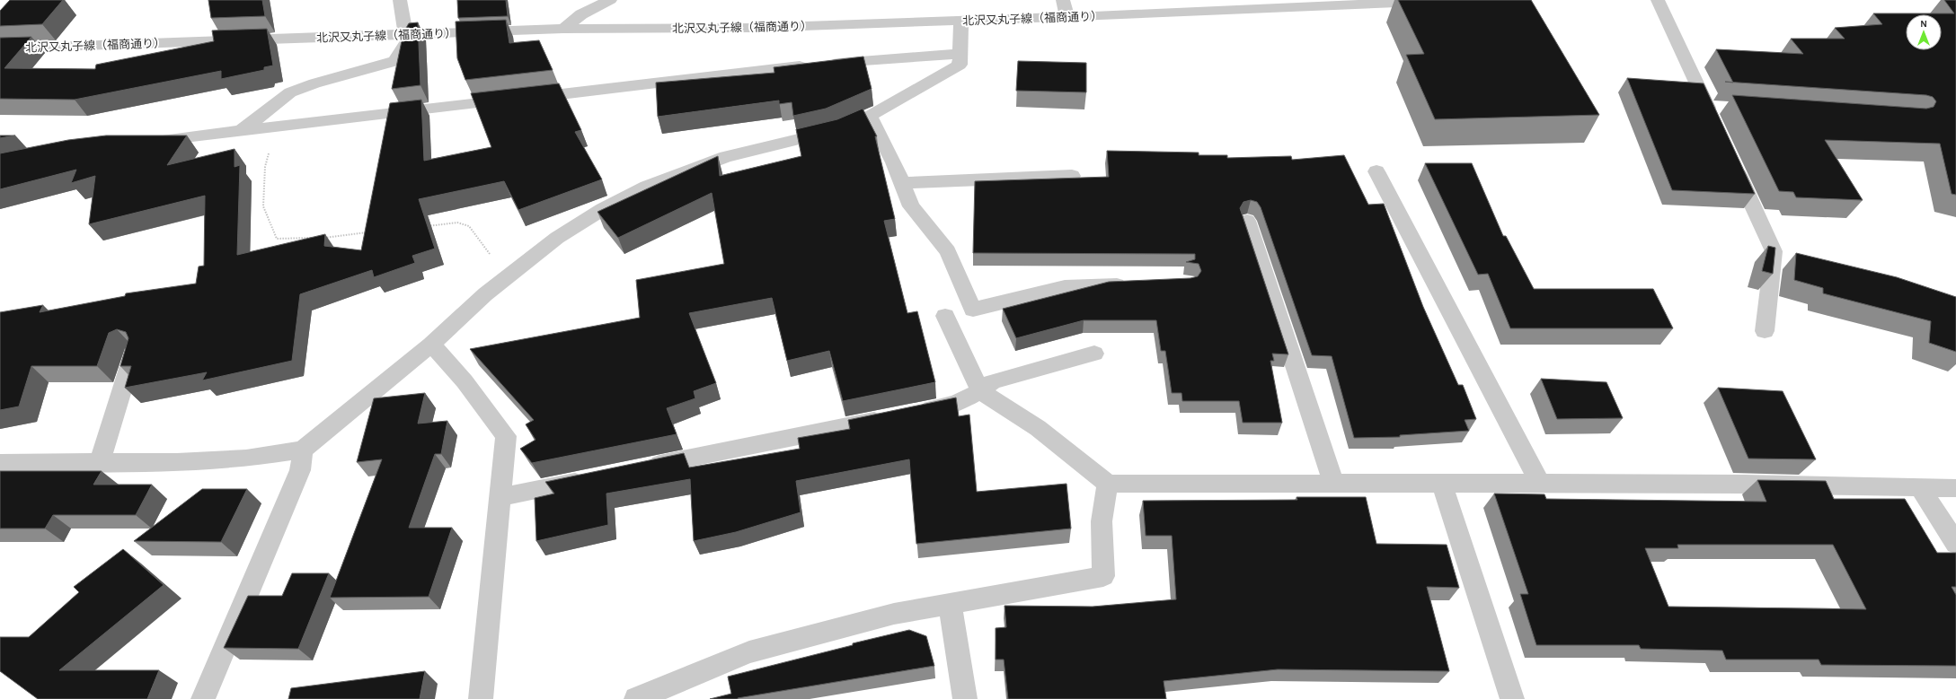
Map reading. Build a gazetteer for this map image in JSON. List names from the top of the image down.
{
  "streets": {
    "street": ["北沢又丸子線（福商通り）"]
  },
  "north": "top"
}
